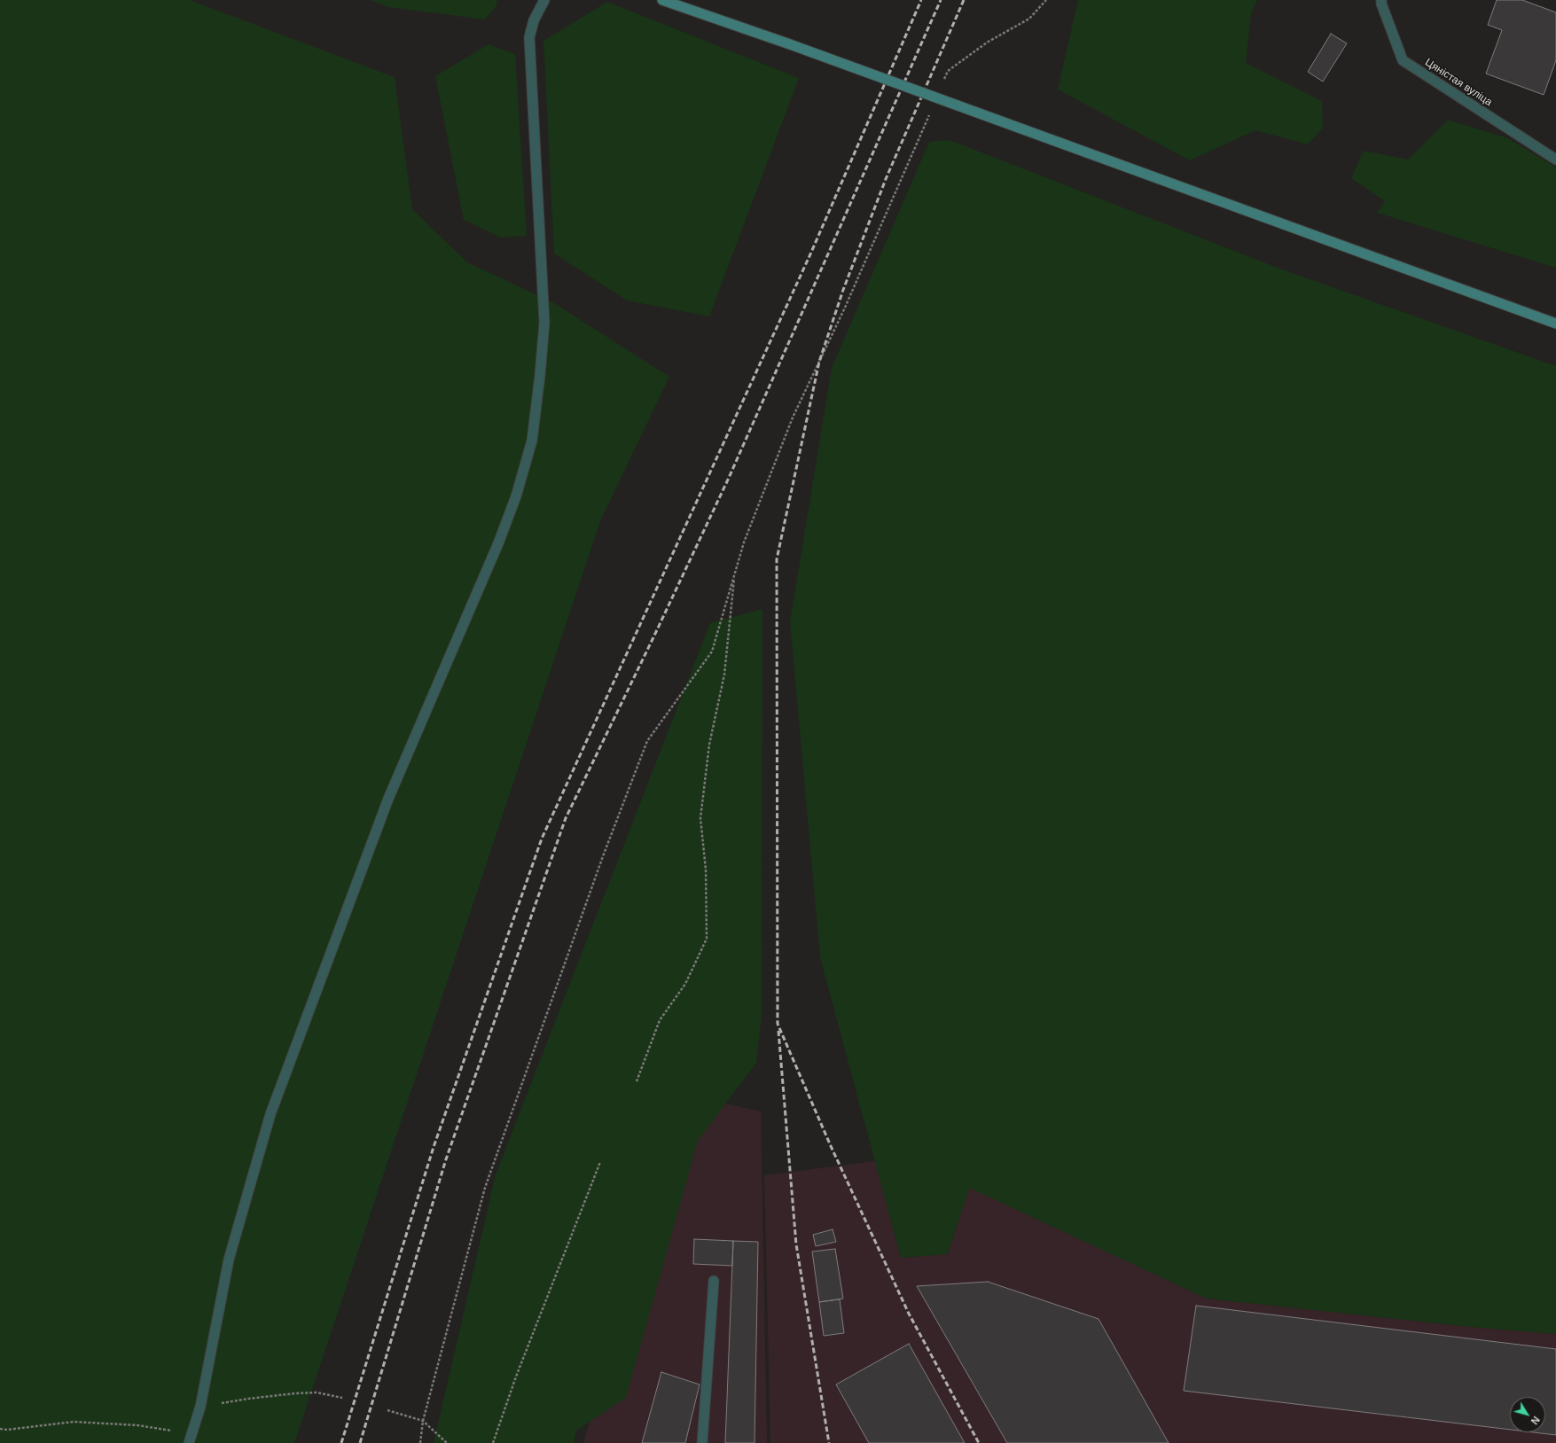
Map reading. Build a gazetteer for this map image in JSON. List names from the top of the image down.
{
  "streets": {
    "street": ["Цяністая вуліца"]
  },
  "north": "bottom right"
}
